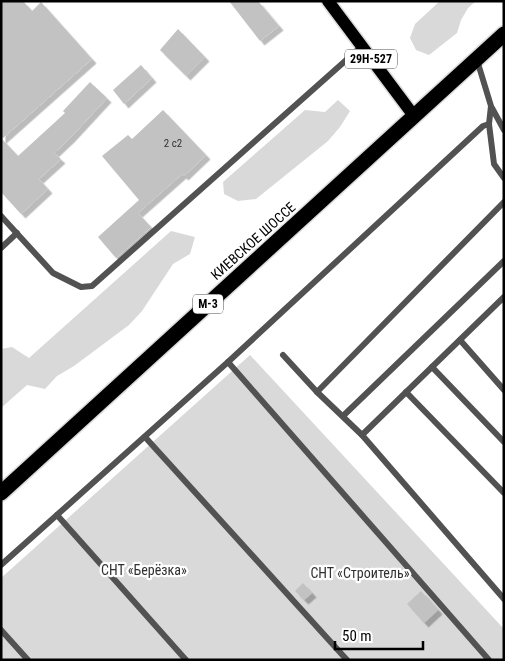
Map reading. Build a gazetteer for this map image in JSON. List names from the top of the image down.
{
  "streets": {
    "highway": ["КИЕВСКОЕ ШОССЕ", "М-3"],
    "main road": ["29Н-527"]
  },
  "crossings": [
    ["29Н-527", "КИЕВСКОЕ ШОССЕ"]
  ],
  "parks": ["СНТ «Берёзка»", "СНТ «Строитель»"],
  "house_numbers": ["2 с2"],
  "scale_bar": "50 m"
}
